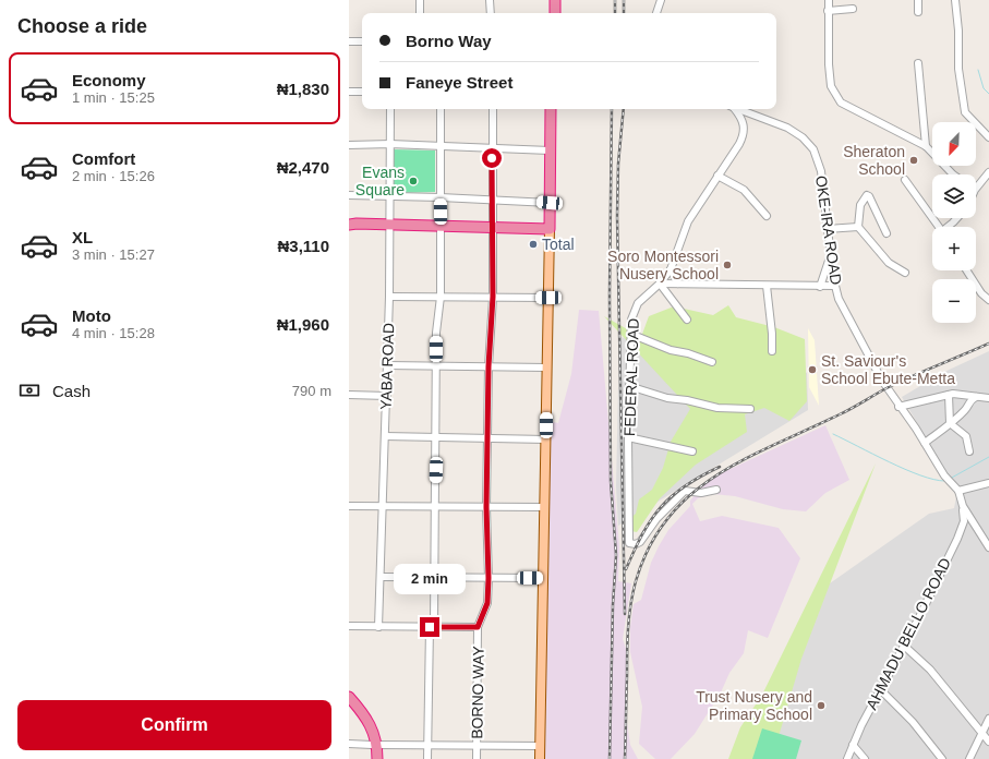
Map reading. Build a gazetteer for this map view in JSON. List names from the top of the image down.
{
  "streets": {
    "street": [
      "OKE-IRA ROAD",
      "YABA ROAD",
      "FEDERAL ROAD",
      "AHMADU BELLO ROAD",
      "BORNO WAY"
    ]
  },
  "places": [
    "Sheraton School",
    "Evans Square",
    "Total",
    "Soro Montessori Nusery School",
    "St. Saviour's School Ebute-Metta",
    "Trust Nusery and Primary School"
  ],
  "north": "bottom left",
  "page": {
    "heading": "Choose a ride",
    "banner": ["Borno Way", "Faneye Street"],
    "list": [
      {
        "name": "Economy",
        "note": "1 min · 15:25",
        "value": "₦1,830"
      },
      {
        "name": "Comfort",
        "note": "2 min · 15:26",
        "value": "₦2,470"
      },
      {
        "name": "XL",
        "note": "3 min · 15:27",
        "value": "₦3,110"
      },
      {
        "name": "Moto",
        "note": "4 min · 15:28",
        "value": "₦1,960"
      }
    ],
    "map_buttons": ["+", "−"],
    "pay": ["Cash", "790 m"],
    "bubble": "2 min",
    "buttons": "Confirm"
  }
}
